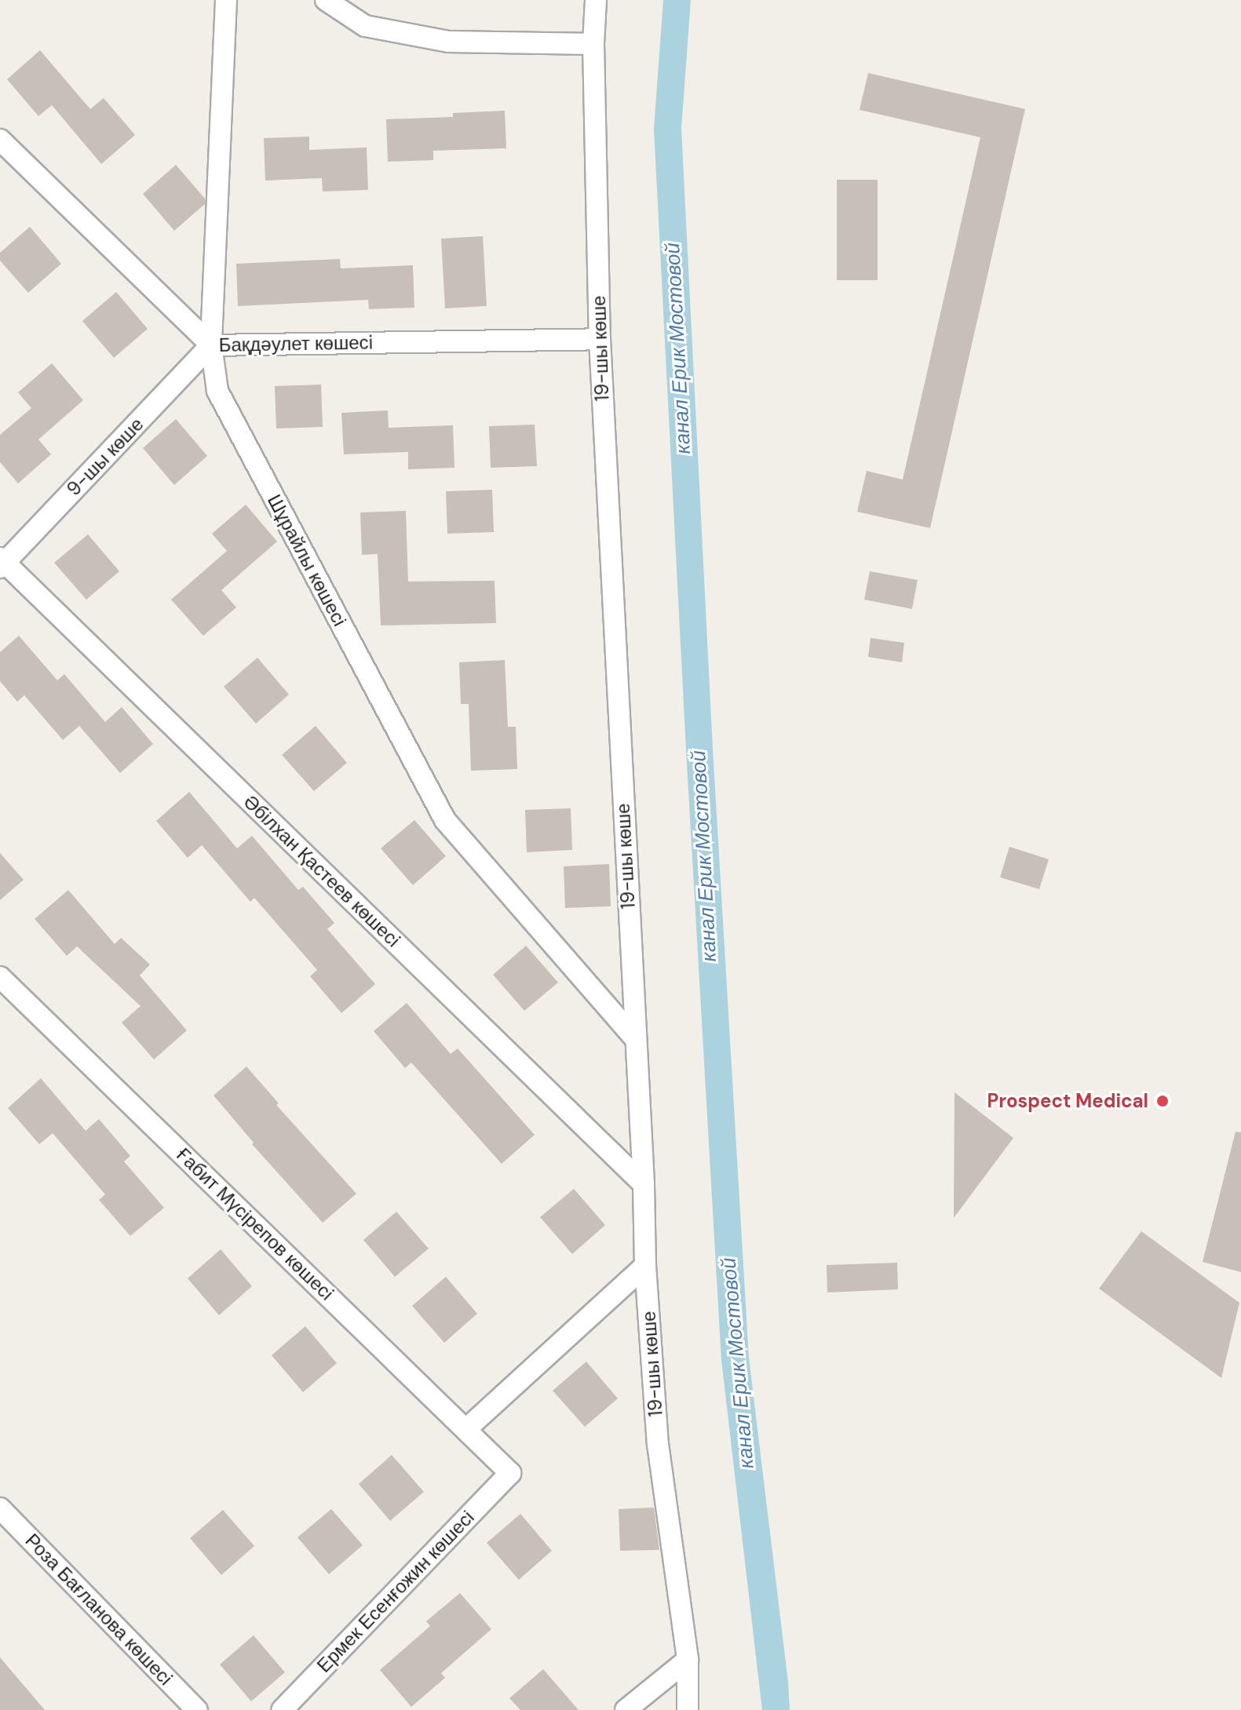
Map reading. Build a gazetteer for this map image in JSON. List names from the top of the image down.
{
  "streets": {
    "street": [
      "Бақдәулет көшесi",
      "19-шы көше",
      "9-шы көше",
      "Шұрайлы көшесі",
      "Әбілхан Қастеев көшесi",
      "Ғабит Мүсірепов көшесi",
      "Ермек Есенғожин көшесі",
      "Роза Бағланова көшесi"
    ]
  },
  "crossings": [
    ["Бақдәулет көшесi", "19-шы көше"],
    ["Бақдәулет көшесi", "9-шы көше"],
    ["Бақдәулет көшесi", "Шұрайлы көшесі"],
    ["19-шы көше", "Шұрайлы көшесі"],
    ["19-шы көше", "Әбілхан Қастеев көшесi"],
    ["9-шы көше", "Шұрайлы көшесі"],
    ["9-шы көше", "Әбілхан Қастеев көшесi"],
    ["Ғабит Мүсірепов көшесi", "Ермек Есенғожин көшесі"]
  ],
  "water": ["канал Ерик Мостовой"],
  "places": ["Prospect Medical"]
}
